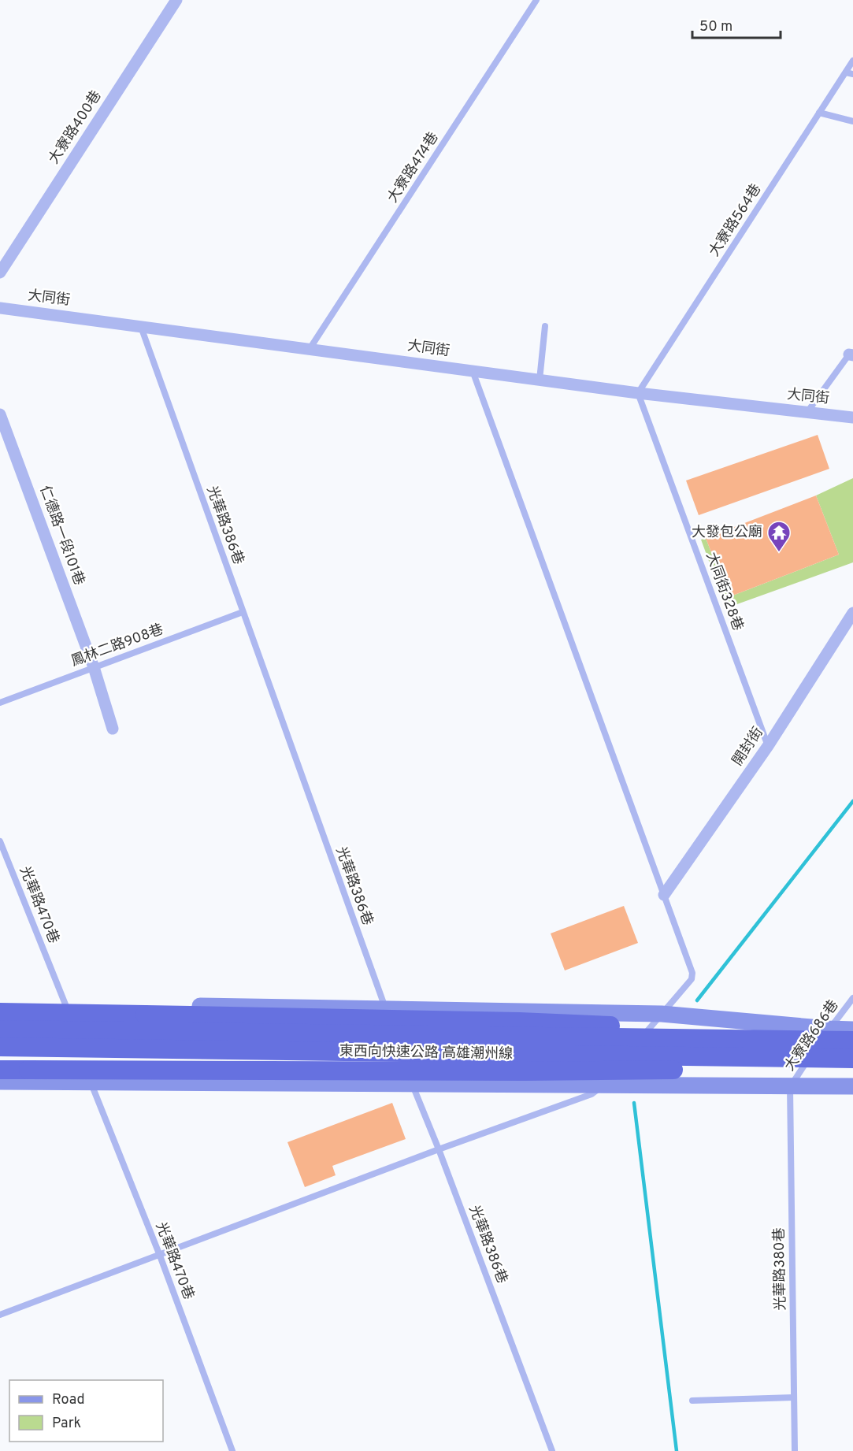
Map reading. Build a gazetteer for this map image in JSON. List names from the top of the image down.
{
  "streets": {
    "highway": ["東西向快速公路 高雄潮州線"],
    "street": [
      "大寮路400巷",
      "大同街",
      "仁德路一段101巷",
      "開封街"
    ],
    "lane": [
      "大寮路474巷",
      "大寮路564巷",
      "光華路386巷",
      "大同街328巷",
      "鳳林二路908巷",
      "光華路470巷",
      "大寮路686巷",
      "光華路380巷"
    ]
  },
  "crossings": [
    ["大寮路474巷", "大同街"],
    ["大寮路564巷", "大同街"],
    ["大寮路564巷", "大同街328巷"],
    ["大同街", "光華路386巷"],
    ["大同街", "大同街328巷"],
    ["光華路386巷", "鳳林二路908巷"],
    ["仁德路一段101巷", "鳳林二路908巷"],
    ["大同街328巷", "開封街"],
    ["大寮路686巷", "東西向快速公路 高雄潮州線"],
    ["大寮路686巷", "光華路380巷"]
  ],
  "places": {
    "temple": ["大發包公廟"]
  },
  "legend": ["Road", "Park"],
  "scale_bar": "50 m"
}
